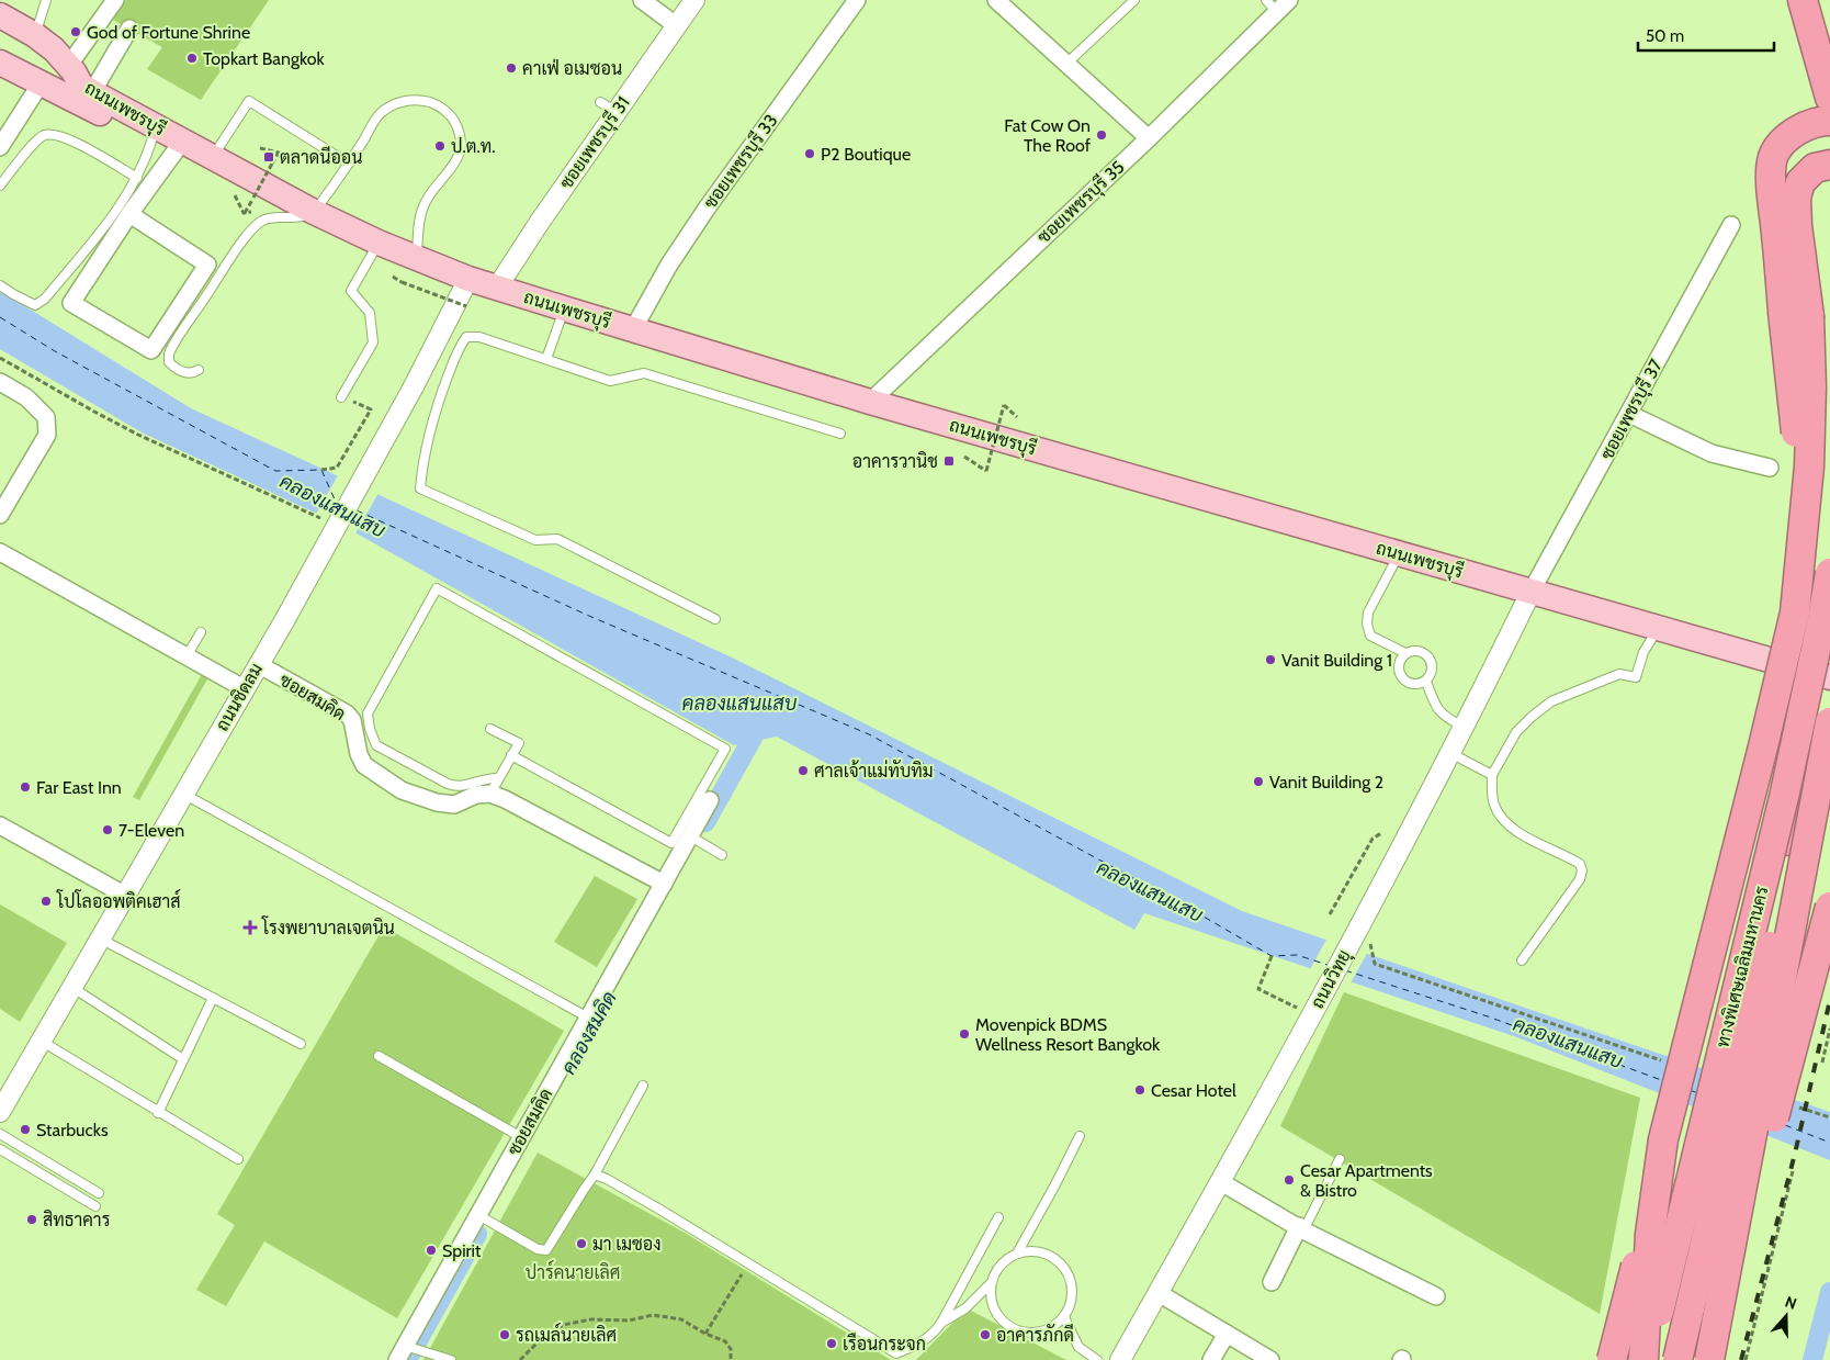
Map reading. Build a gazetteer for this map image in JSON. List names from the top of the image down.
{
  "streets": {
    "highway": ["ทางพิเศษเฉลิมมหานคร"],
    "main road": ["ถนนเพชรบุรี"],
    "street": [
      "ซอยเพชรบุรี 31",
      "ซอยเพชรบุรี 33",
      "ซอยเพชรบุรี 35",
      "ซอยเพชรบุรี 37",
      "ถนนชิดลม",
      "ซอยสมคิด",
      "ถนนวิทยุ"
    ]
  },
  "crossings": [
    ["ถนนเพชรบุรี", "ซอยเพชรบุรี 31"],
    ["ถนนเพชรบุรี", "ซอยเพชรบุรี 33"],
    ["ถนนเพชรบุรี", "ซอยเพชรบุรี 35"],
    ["ถนนเพชรบุรี", "ซอยเพชรบุรี 37"],
    ["ถนนเพชรบุรี", "ถนนชิดลม"],
    ["ถนนเพชรบุรี", "ถนนวิทยุ"],
    ["ซอยเพชรบุรี 37", "ถนนวิทยุ"],
    ["ถนนชิดลม", "ซอยสมคิด"]
  ],
  "water": ["คลองแสนแสบ", "คลองสมคิด"],
  "parks": ["ปาร์คนายเลิศ"],
  "places": {
    "other": [
      "God of Fortune Shrine",
      "Topkart Bangkok",
      "คาเฟ่ อเมซอน",
      "Fat Cow On The Roof",
      "ป.ต.ท.",
      "P2 Boutique",
      "Vanit Building 1",
      "ศาลเจ้าแม่ทับทิม",
      "Vanit Building 2",
      "Far East Inn",
      "7-Eleven",
      "โปโลออพติคเฮาส์",
      "Movenpick BDMS Wellness Resort Bangkok",
      "Cesar Hotel",
      "Starbucks",
      "Cesar Apartments & Bistro",
      "สิทธาคาร",
      "มา เมซอง",
      "Spirit",
      "รถเมล์นายเลิศ",
      "อาคารภักดี",
      "เรือนกระจก"
    ],
    "transit": ["ตลาดนีออน", "อาคารวานิช"],
    "health": ["โรงพยาบาลเจตนิน"]
  },
  "scale_bar": "50 m",
  "north": "top"
}
